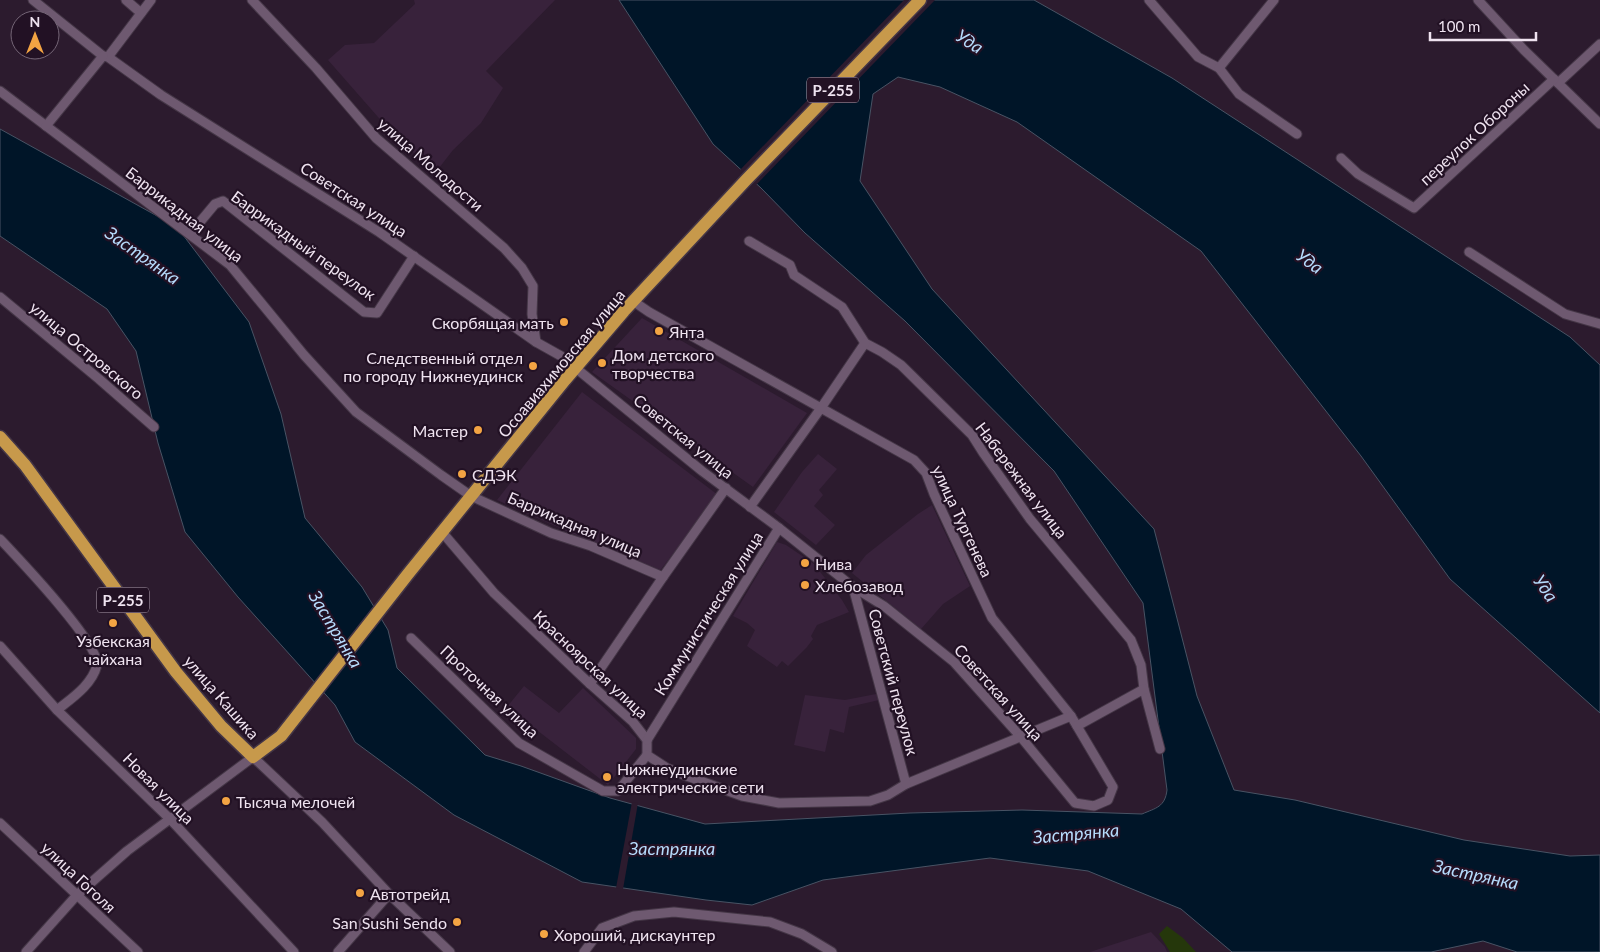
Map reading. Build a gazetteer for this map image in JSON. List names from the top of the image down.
{
  "streets": {
    "highway": ["Р-255", "Осоавиахимовская улица", "улица Кашика"],
    "street": [
      "переулок Обороны",
      "улица Молодости",
      "Советская улица",
      "Баррикадная улица",
      "Баррикадный переулок",
      "улица Островского",
      "Набережная улица",
      "улица Тургенева",
      "Коммунистическая улица",
      "Красноярская улица",
      "Советский переулок",
      "Проточная улица",
      "Новая улица",
      "улица Гоголя"
    ]
  },
  "crossings": [
    ["улица Молодости", "Советская улица"],
    ["Советская улица", "Баррикадный переулок"],
    ["Советская улица", "Осоавиахимовская улица"],
    ["Советская улица", "улица Тургенева"],
    ["Советская улица", "Коммунистическая улица"],
    ["Советская улица", "Советский переулок"],
    ["Баррикадная улица", "Баррикадный переулок"],
    ["Баррикадная улица", "Осоавиахимовская улица"],
    ["Осоавиахимовская улица", "улица Тургенева"],
    ["Осоавиахимовская улица", "Красноярская улица"],
    ["Осоавиахимовская улица", "улица Кашика"],
    ["Коммунистическая улица", "Красноярская улица"],
    ["Красноярская улица", "Проточная улица"]
  ],
  "water": ["Уда", "Застрянка"],
  "places": [
    "Скорбящая мать",
    "Янта",
    "Дом детского творчества",
    "Следственный отдел по городу Нижнеудинск",
    "Мастер",
    "СДЭК",
    "Нива",
    "Хлебозавод",
    "Узбекская чайхана",
    "Нижнеудинские электрические сети",
    "Тысяча мелочей",
    "Автотрейд",
    "San Sushi Sendo",
    "Хороший, дискаунтер"
  ],
  "scale_bar": "100 m",
  "north": "top"
}
